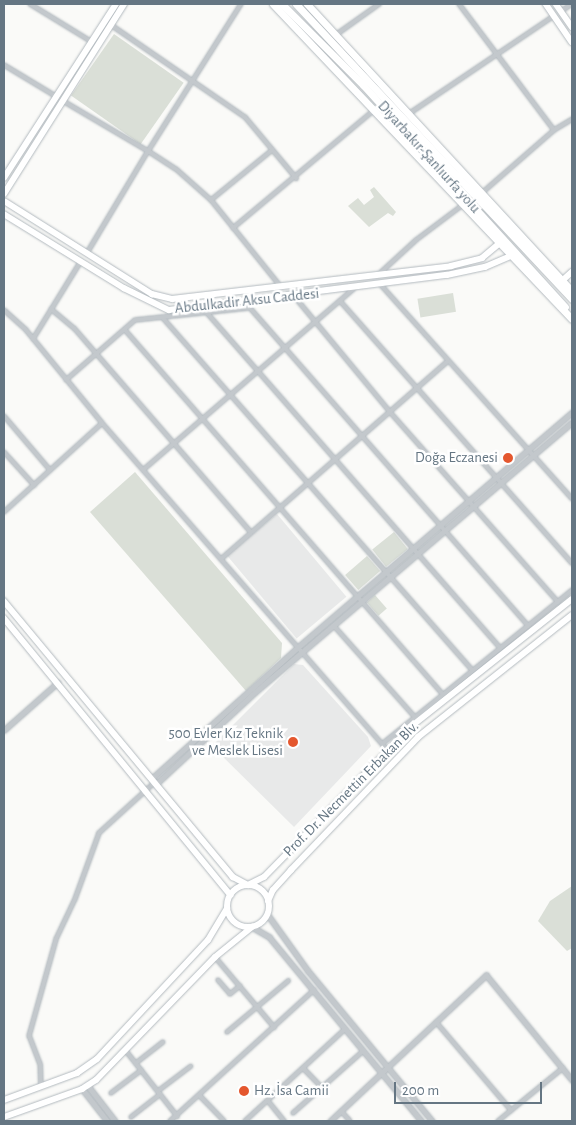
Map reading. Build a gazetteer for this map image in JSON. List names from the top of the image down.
{
  "streets": {
    "highway": ["Diyarbakır-Şanlıurfa yolu"],
    "main road": ["Abdulkadir Aksu Caddesi", "Prof. Dr. Necmettin Erbakan Blv."]
  },
  "places": ["Doğa Eczanesi", "500 Evler Kız Teknik ve Meslek Lisesi", "Hz. İsa Camii"],
  "scale_bar": "200 m"
}
